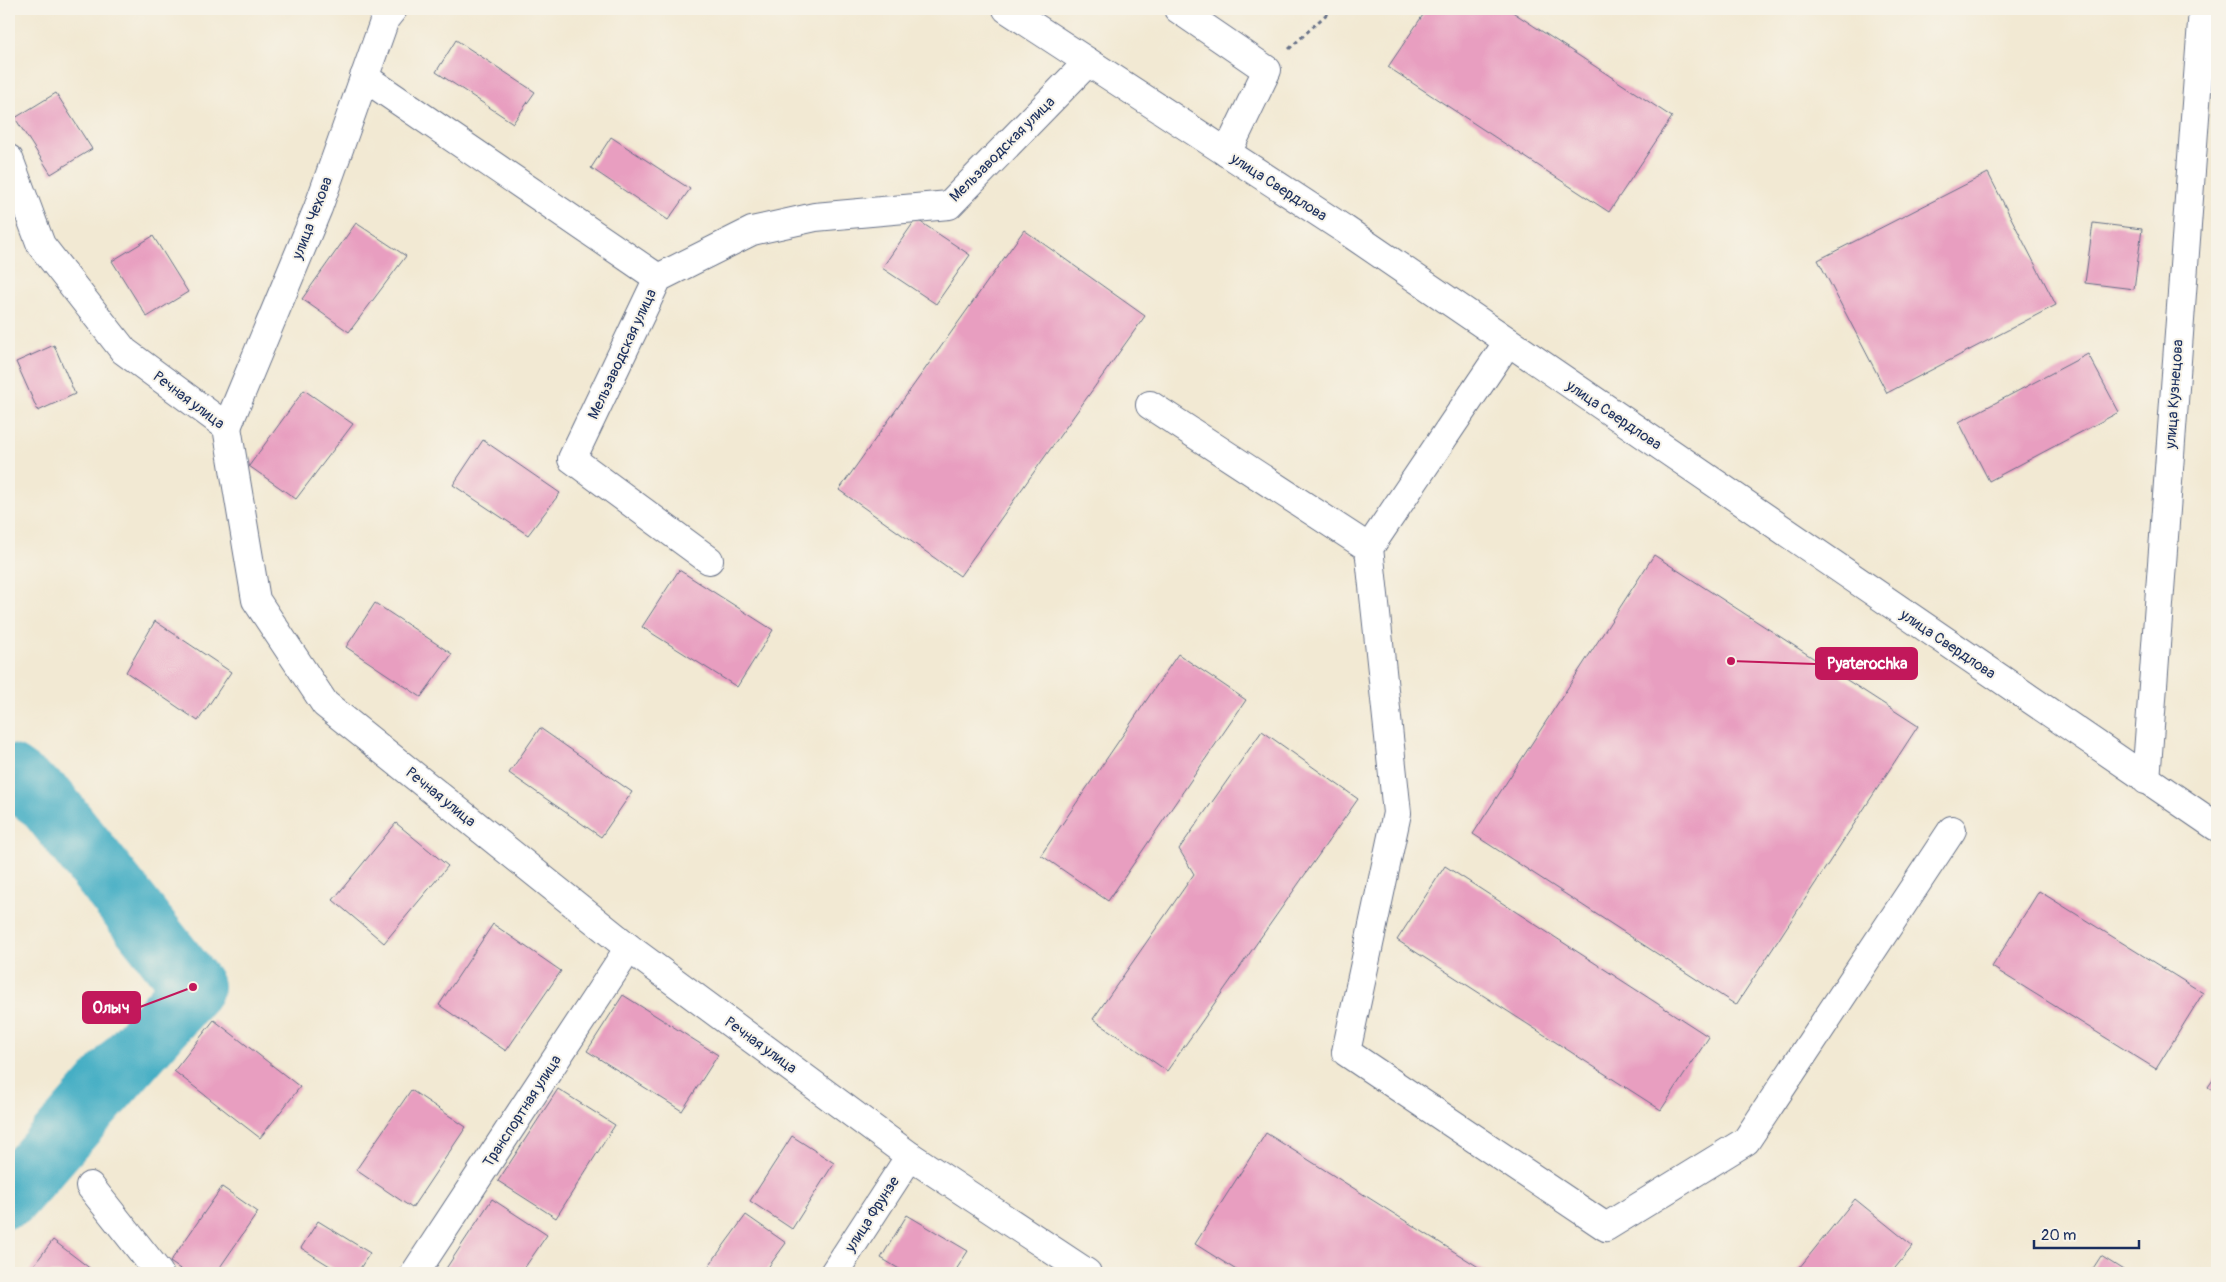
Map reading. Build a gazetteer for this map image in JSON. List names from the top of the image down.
{
  "streets": {
    "street": [
      "Мельзаводская улица",
      "улица Свердлова",
      "улица Чехова",
      "улица Кузнецова",
      "Речная улица",
      "Транспортная улица",
      "улица Фрунзе"
    ]
  },
  "crossings": [
    ["Мельзаводская улица", "улица Свердлова"],
    ["улица Свердлова", "улица Кузнецова"],
    ["улица Чехова", "Речная улица"],
    ["Речная улица", "Транспортная улица"],
    ["Речная улица", "улица Фрунзе"]
  ],
  "places": ["Pyaterochka", "Олыч"],
  "scale_bar": "20 m"
}
